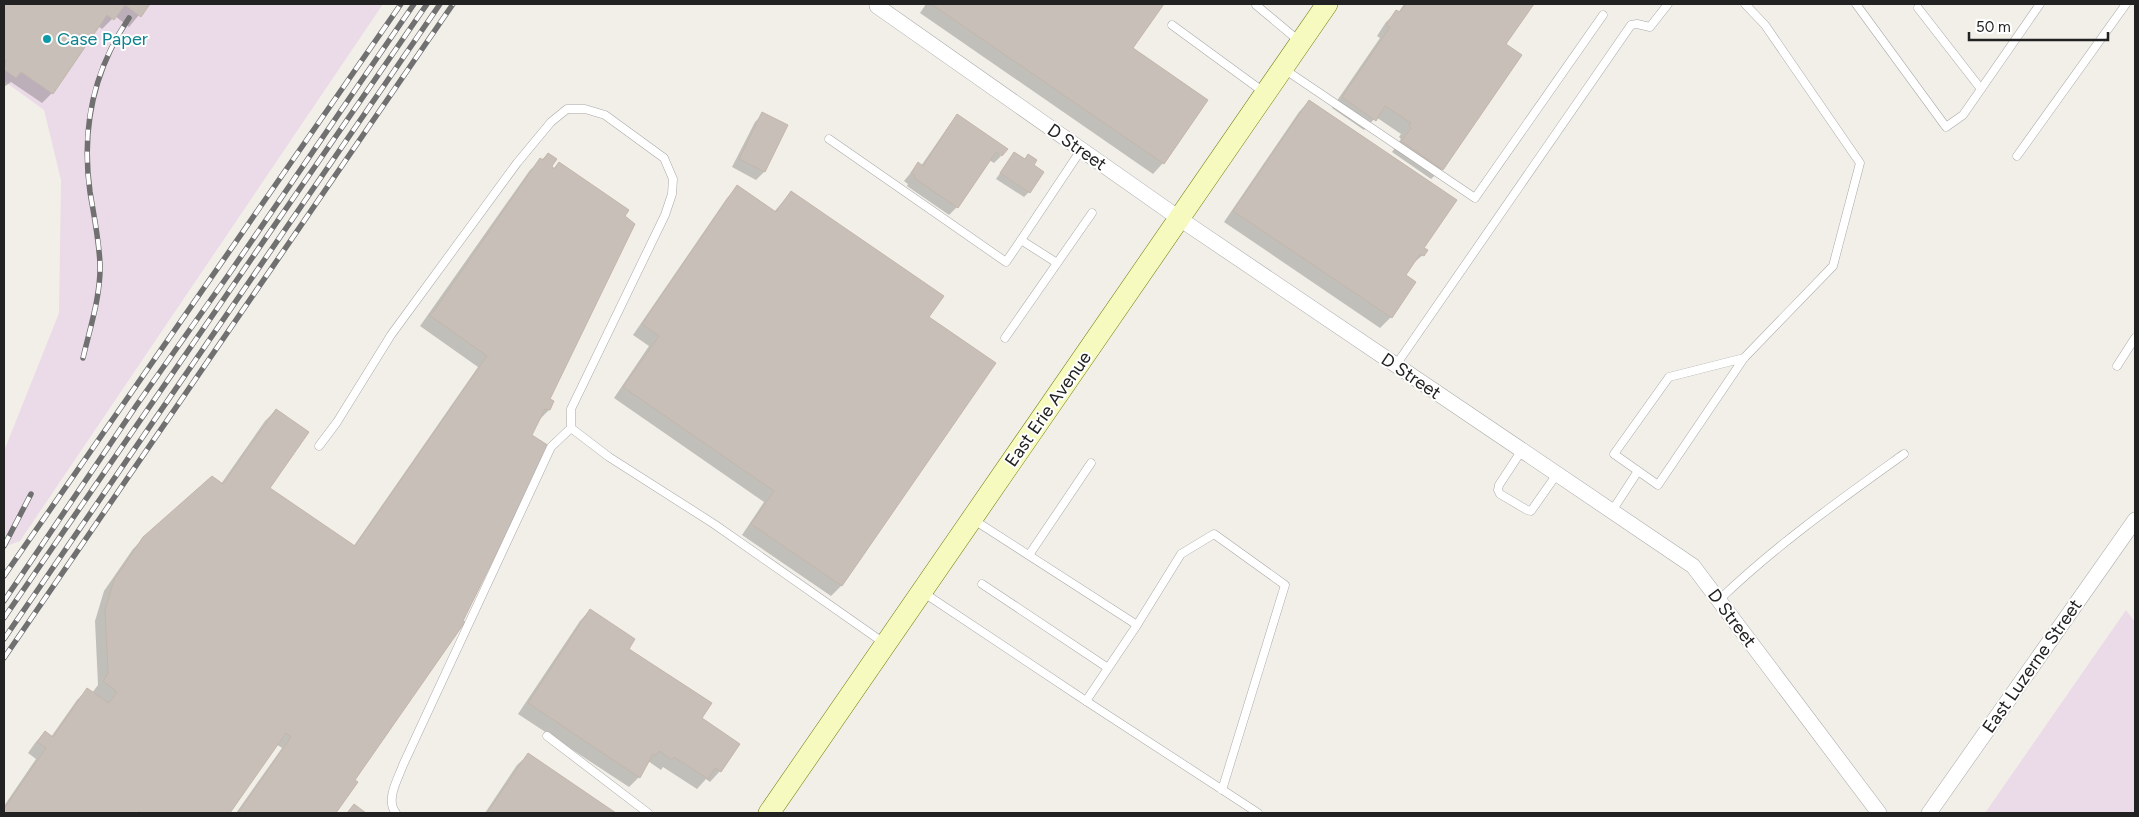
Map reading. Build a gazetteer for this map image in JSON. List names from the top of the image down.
{
  "streets": {
    "main road": ["East Erie Avenue"],
    "street": ["D Street", "East Luzerne Street"]
  },
  "crossings": [
    ["D Street", "East Erie Avenue"]
  ],
  "places": ["Case Paper"],
  "scale_bar": "50 m"
}
